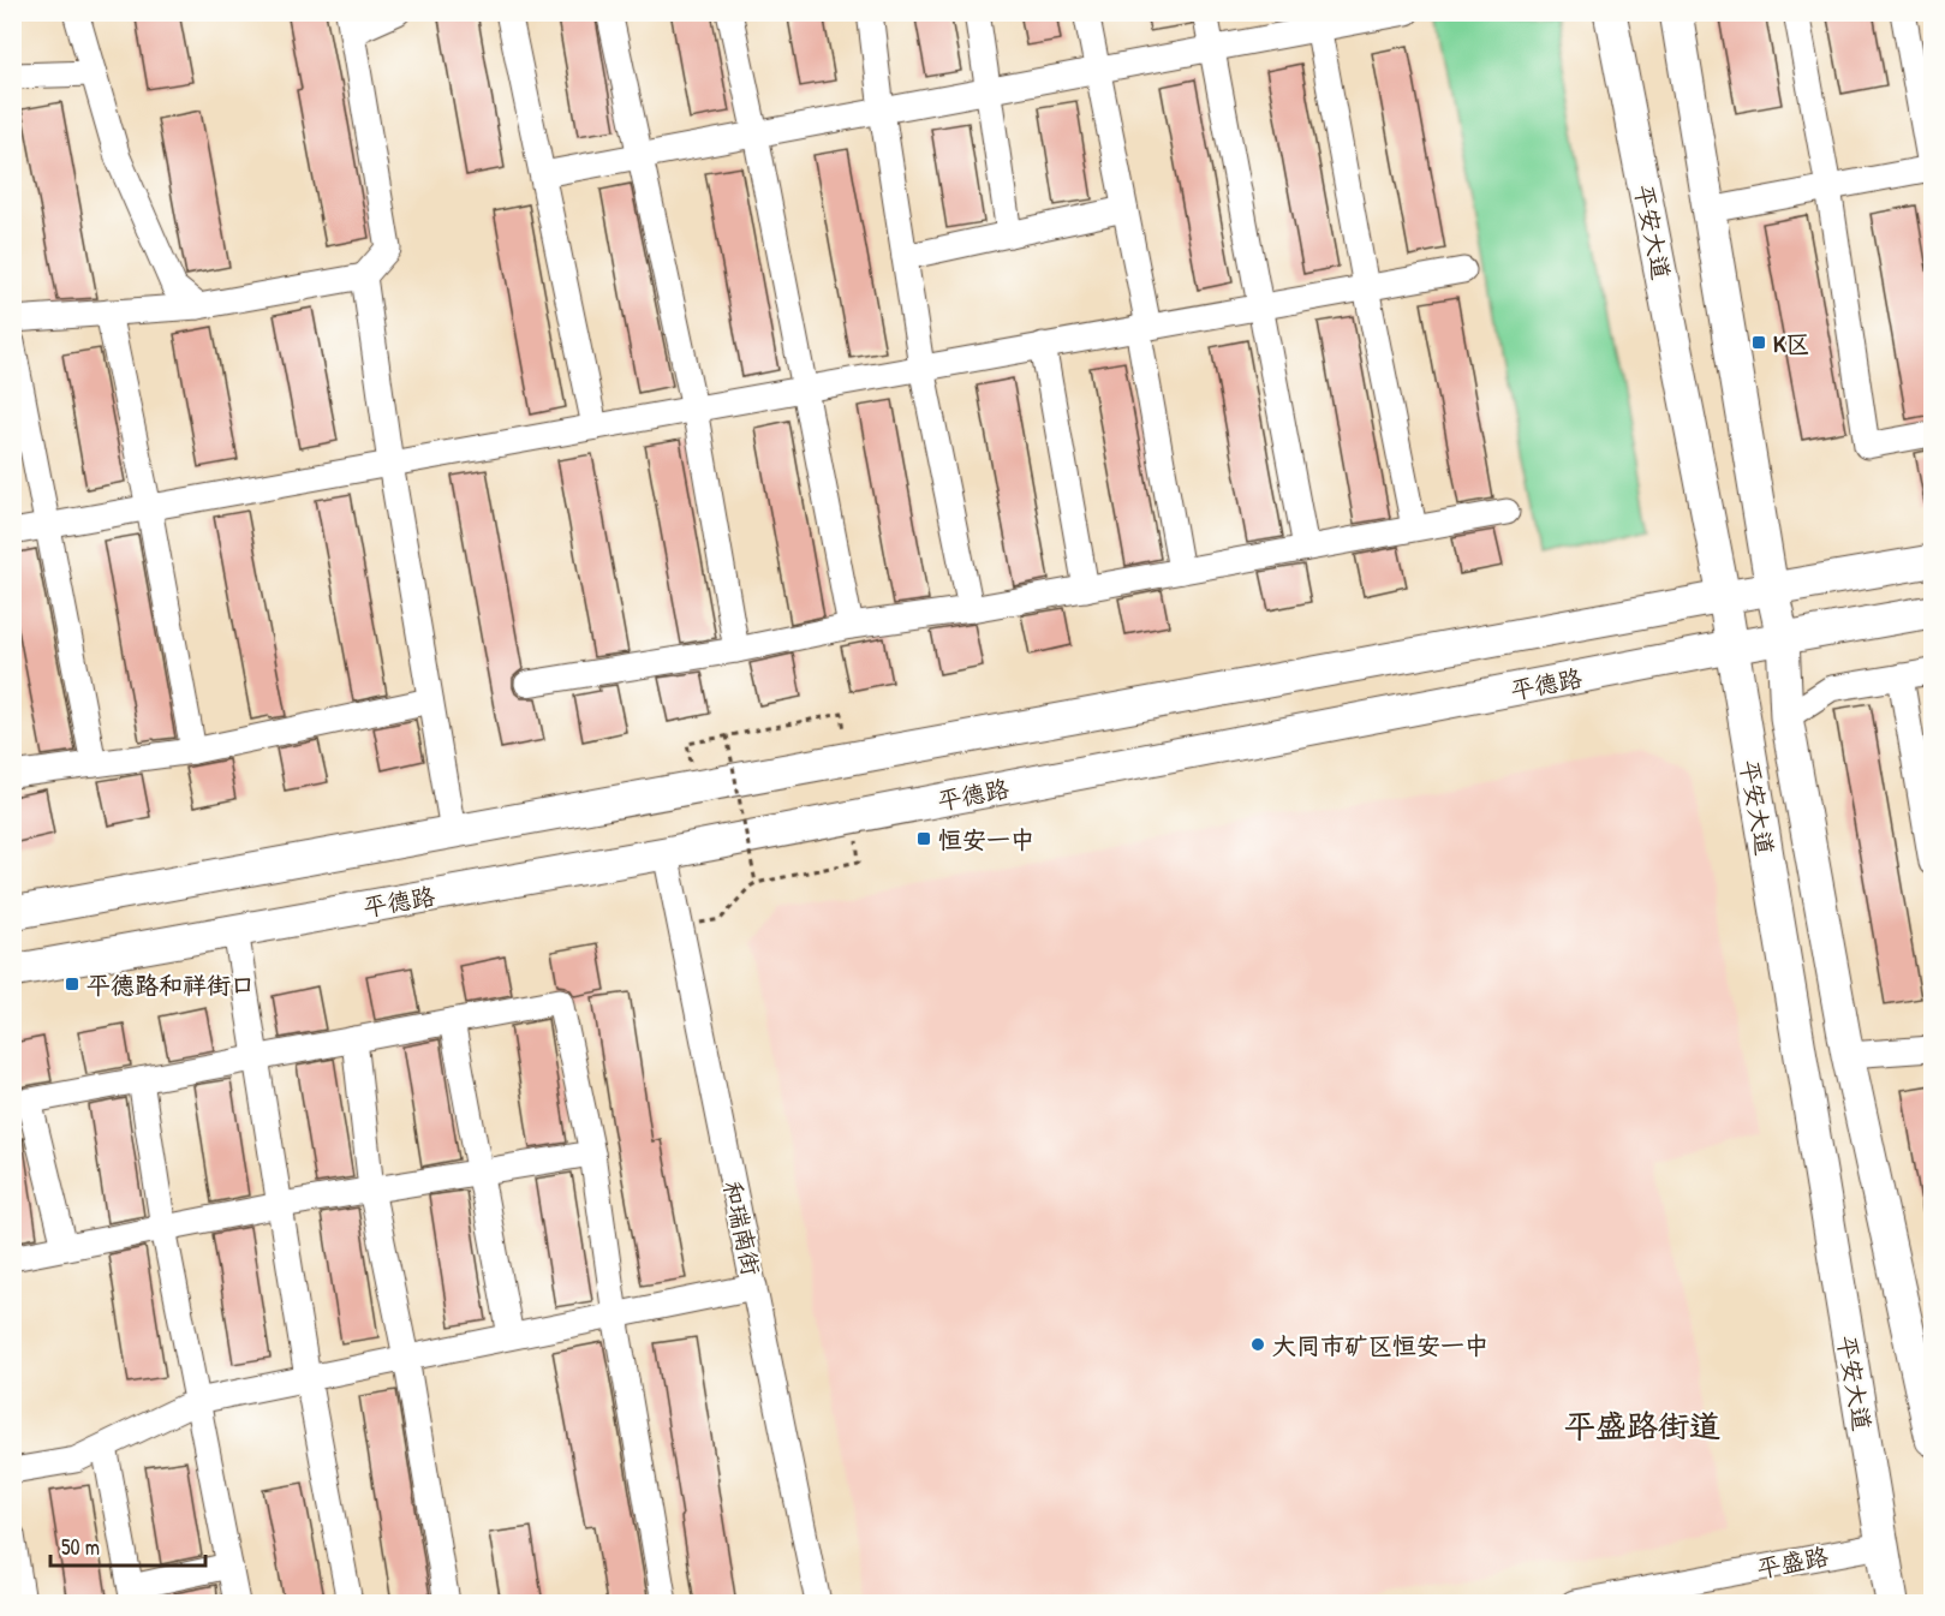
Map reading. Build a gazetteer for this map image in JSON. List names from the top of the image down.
{
  "streets": {
    "main road": ["平安大道", "平德路"],
    "street": ["和瑞南街", "平盛路"]
  },
  "crossings": [
    ["平安大道", "平德路"],
    ["平安大道", "平盛路"],
    ["平德路", "和瑞南街"]
  ],
  "districts": ["平盛路街道"],
  "places": {
    "transit": ["K区", "恒安一中", "平德路和祥街口"],
    "other": ["大同市矿区恒安一中"]
  },
  "scale_bar": "50 m"
}
